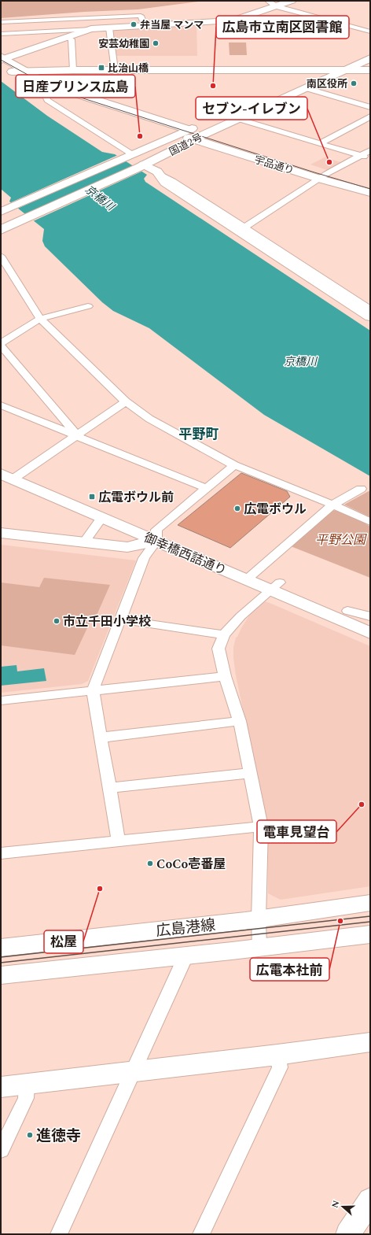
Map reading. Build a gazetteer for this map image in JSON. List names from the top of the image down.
{
  "streets": {
    "main road": [
      "国道2号",
      "宇品通り",
      "御幸橋西詰通り",
      "広島港線"
    ]
  },
  "crossings": [
    ["国道2号", "宇品通り"]
  ],
  "districts": ["平野町"],
  "water": ["京橋川"],
  "parks": ["平野公園"],
  "places": {
    "other": [
      "弁当屋 マンマ",
      "安芸幼稚園",
      "南区役所",
      "広島市立南区図書館",
      "日産プリンス広島",
      "セブン-イレブン",
      "広電ボウル",
      "市立千田小学校",
      "電車見望台",
      "CoCo壱番屋",
      "松屋",
      "広電本社前",
      "進徳寺"
    ],
    "transit": ["比治山橋", "広電ボウル前"]
  },
  "north": "left"
}
